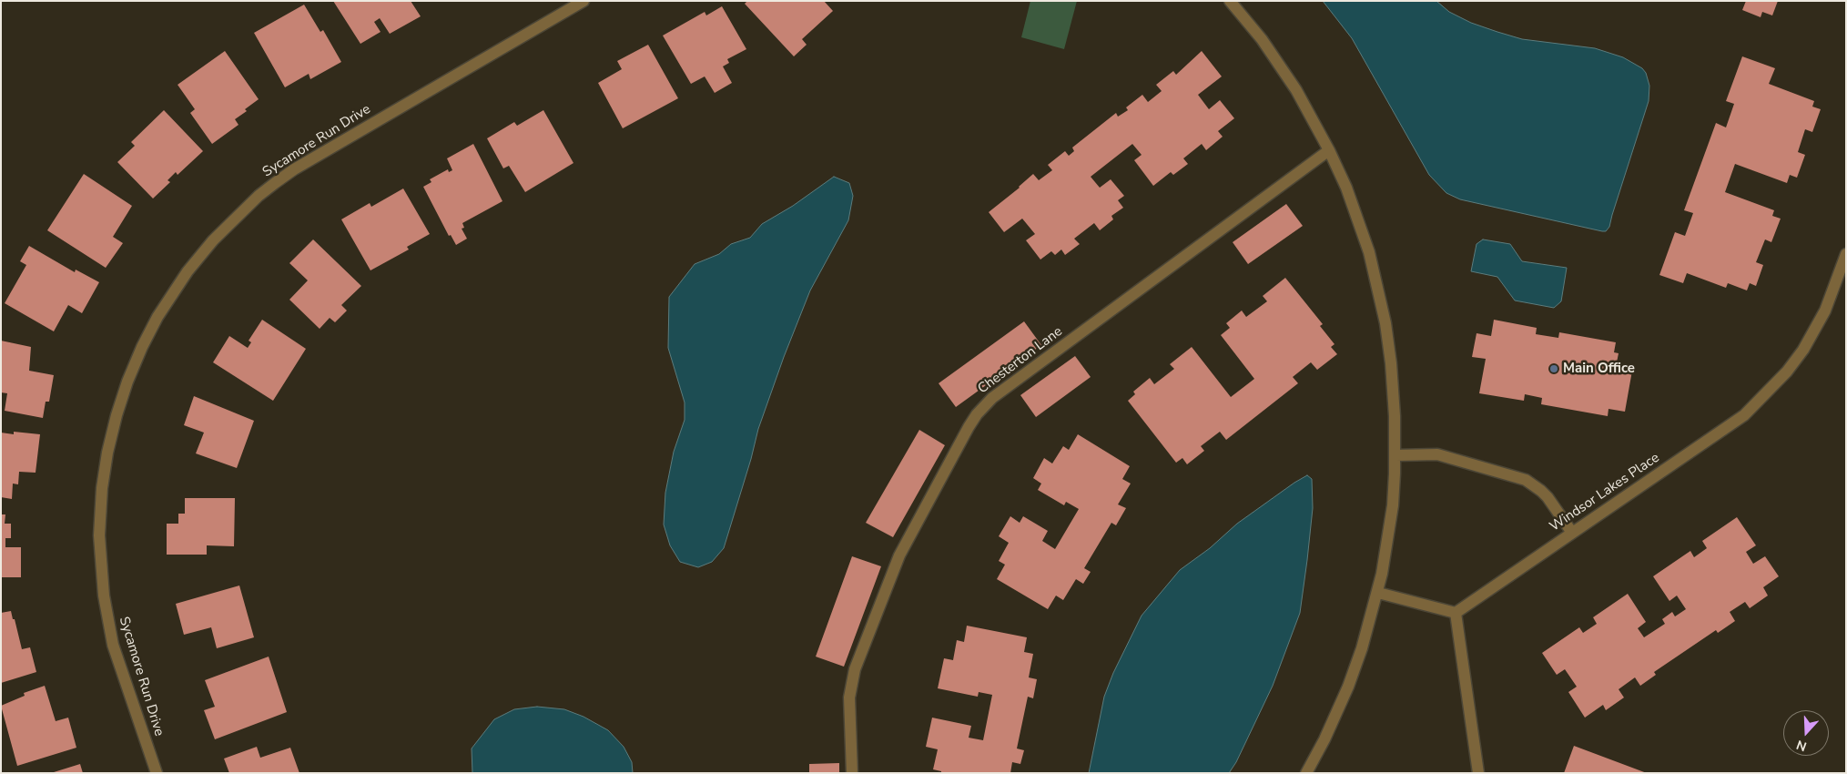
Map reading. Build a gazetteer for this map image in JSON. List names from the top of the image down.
{
  "streets": {
    "street": ["Sycamore Run Drive", "Chesterton Lane", "Windsor Lakes Place"]
  },
  "places": ["Main Office"],
  "north": "bottom"
}
